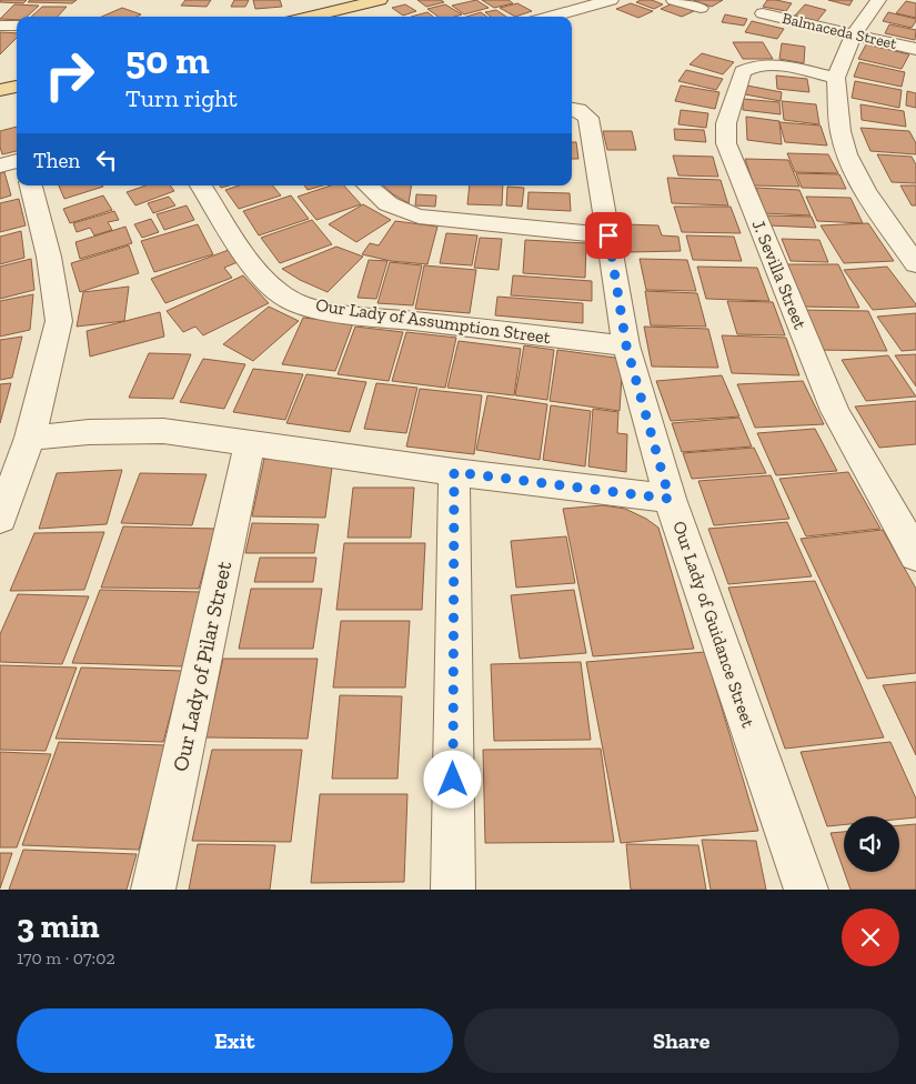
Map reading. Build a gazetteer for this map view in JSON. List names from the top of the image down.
{
  "streets": {
    "street": [
      "Balmaceda Street",
      "J. Sevilla Street",
      "Our Lady of Assumption Street",
      "Our Lady of Guidance Street",
      "Our Lady of Pilar Street"
    ]
  },
  "crossings": [
    ["Our Lady of Assumption Street", "Our Lady of Guidance Street"]
  ],
  "page": {
    "turn": ["50 m", "Turn right"],
    "then": "Then",
    "heading": ["3 min", "170 m · 07:02"],
    "buttons": ["Exit", "Share"]
  }
}
